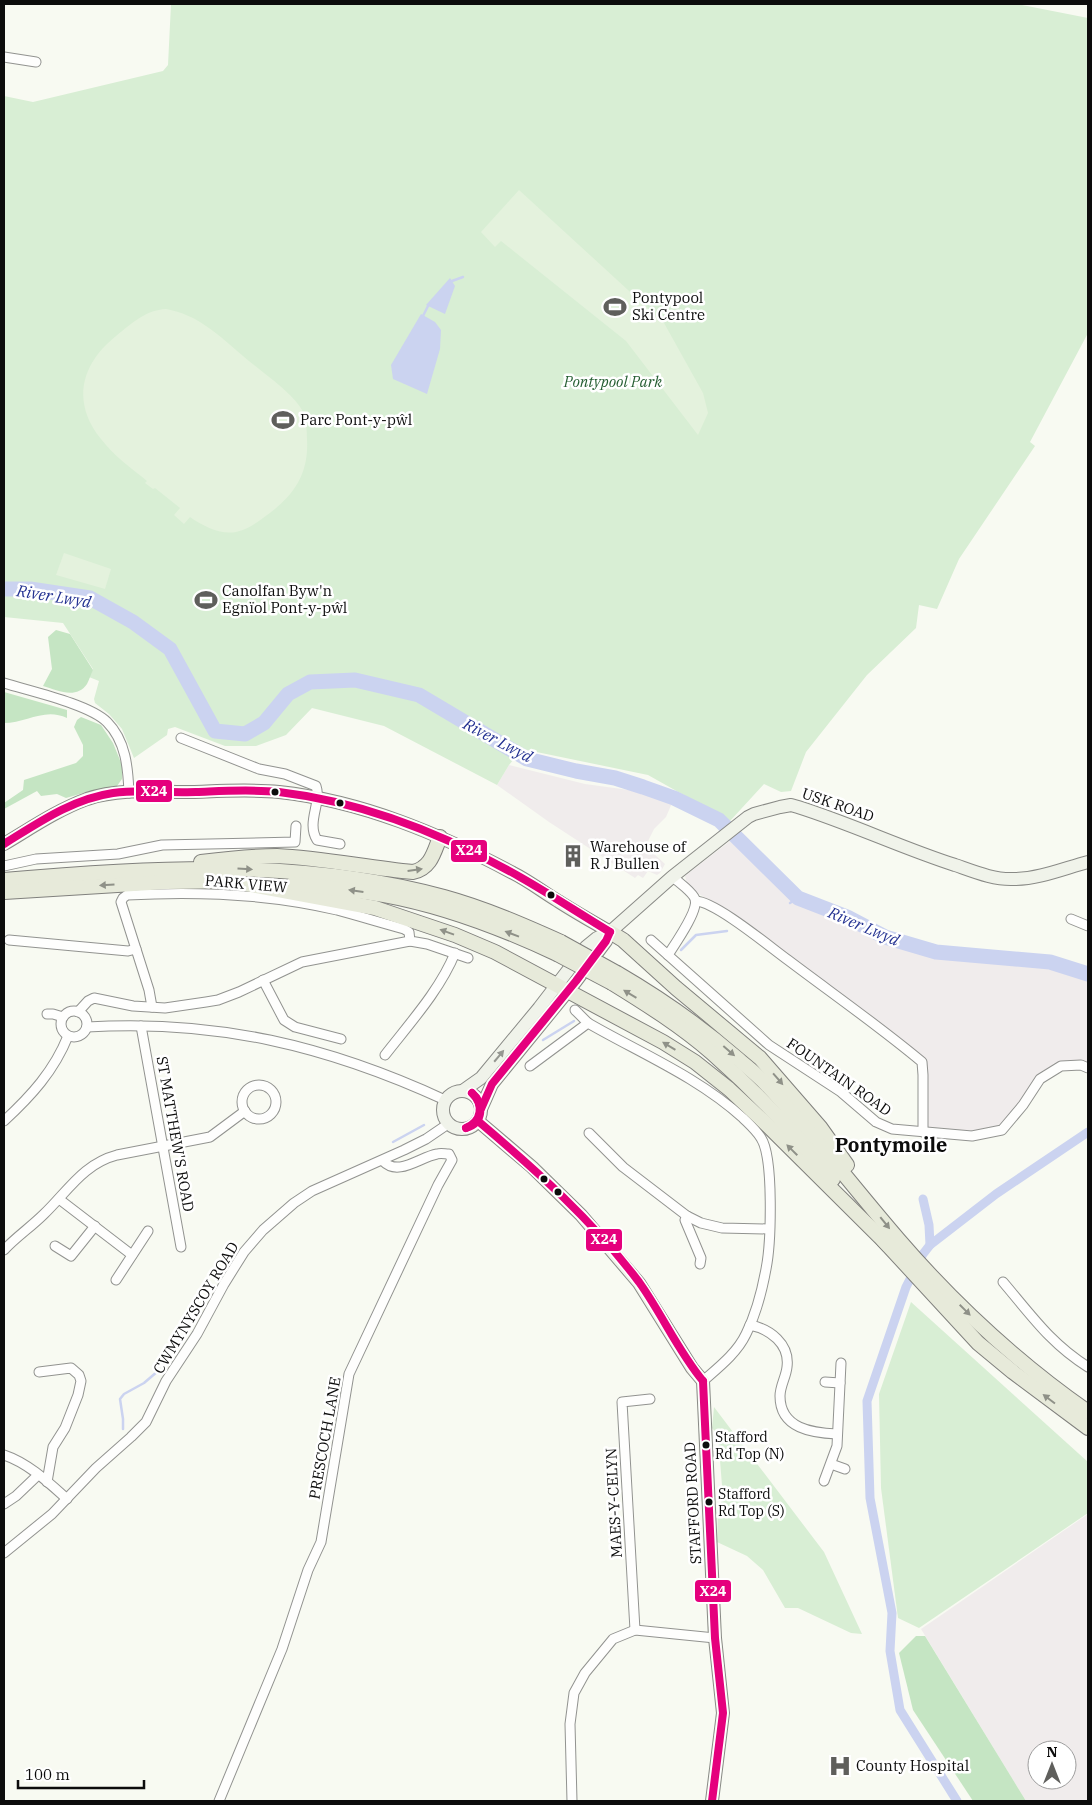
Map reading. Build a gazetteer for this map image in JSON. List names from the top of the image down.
{
  "streets": {
    "street": [
      "USK ROAD",
      "PARK VIEW",
      "FOUNTAIN ROAD",
      "ST MATTHEW'S ROAD",
      "CWMYNYSCOY ROAD",
      "PRESCOCH LANE",
      "MAES-Y-CELYN",
      "STAFFORD ROAD"
    ]
  },
  "crossings": [
    ["CWMYNYSCOY ROAD", "PRESCOCH LANE"]
  ],
  "districts": ["Pontymoile"],
  "water": ["River Lwyd"],
  "parks": ["Pontypool Park"],
  "places": {
    "sports": ["Pontypool Ski Centre", "Parc Pont-y-pŵl", "Canolfan Byw'n Egnïol Pont-y-pŵl"],
    "building": ["Warehouse of R J Bullen"],
    "other": ["Stafford Rd Top (N)", "Stafford Rd Top (S)"],
    "hospital": ["County Hospital"]
  },
  "lines": ["transit line X24"],
  "scale_bar": "100 m",
  "north": "top"
}
